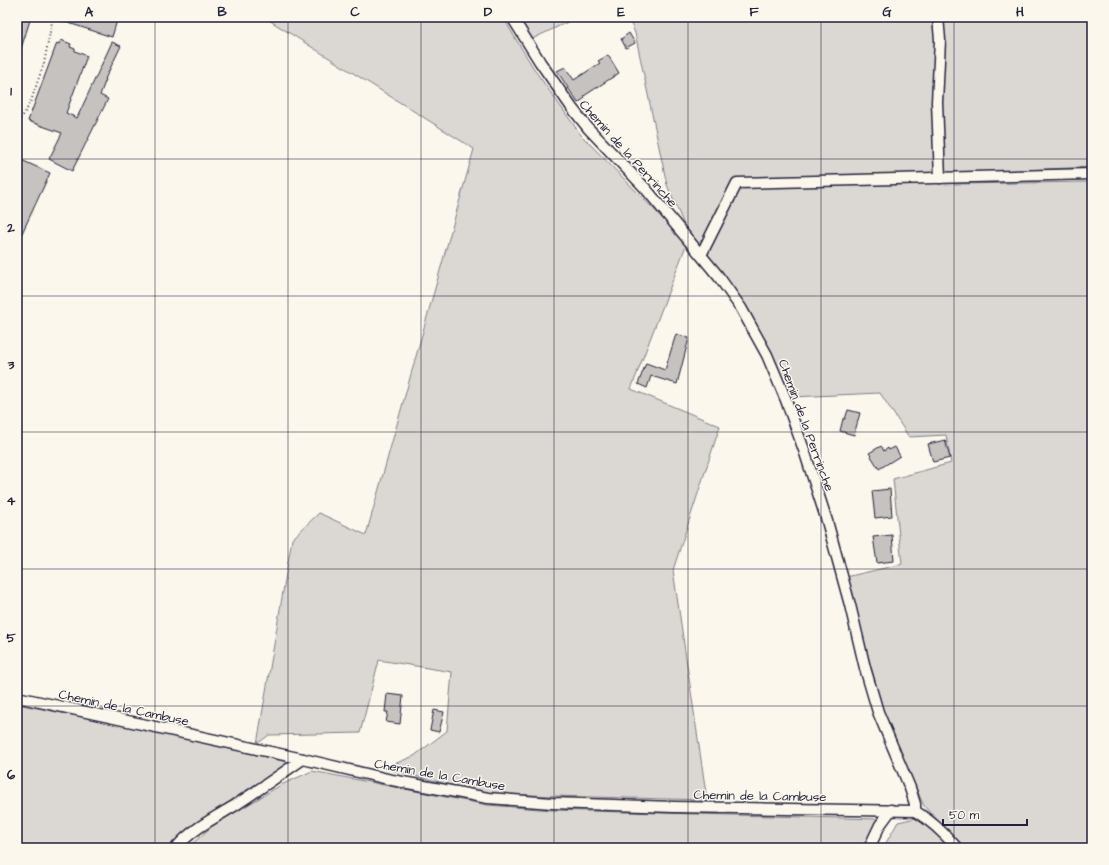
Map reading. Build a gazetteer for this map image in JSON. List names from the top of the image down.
{
  "streets": {
    "street": ["Chemin de la Perrinche", "Chemin de la Cambuse"]
  },
  "crossings": [
    ["Chemin de la Perrinche", "Chemin de la Cambuse"]
  ],
  "scale_bar": "50 m",
  "grid": {
    "columns": [
      "A",
      "B",
      "C",
      "D",
      "E",
      "F",
      "G",
      "H"
    ],
    "rows": [
      "1",
      "2",
      "3",
      "4",
      "5",
      "6"
    ]
  }
}
